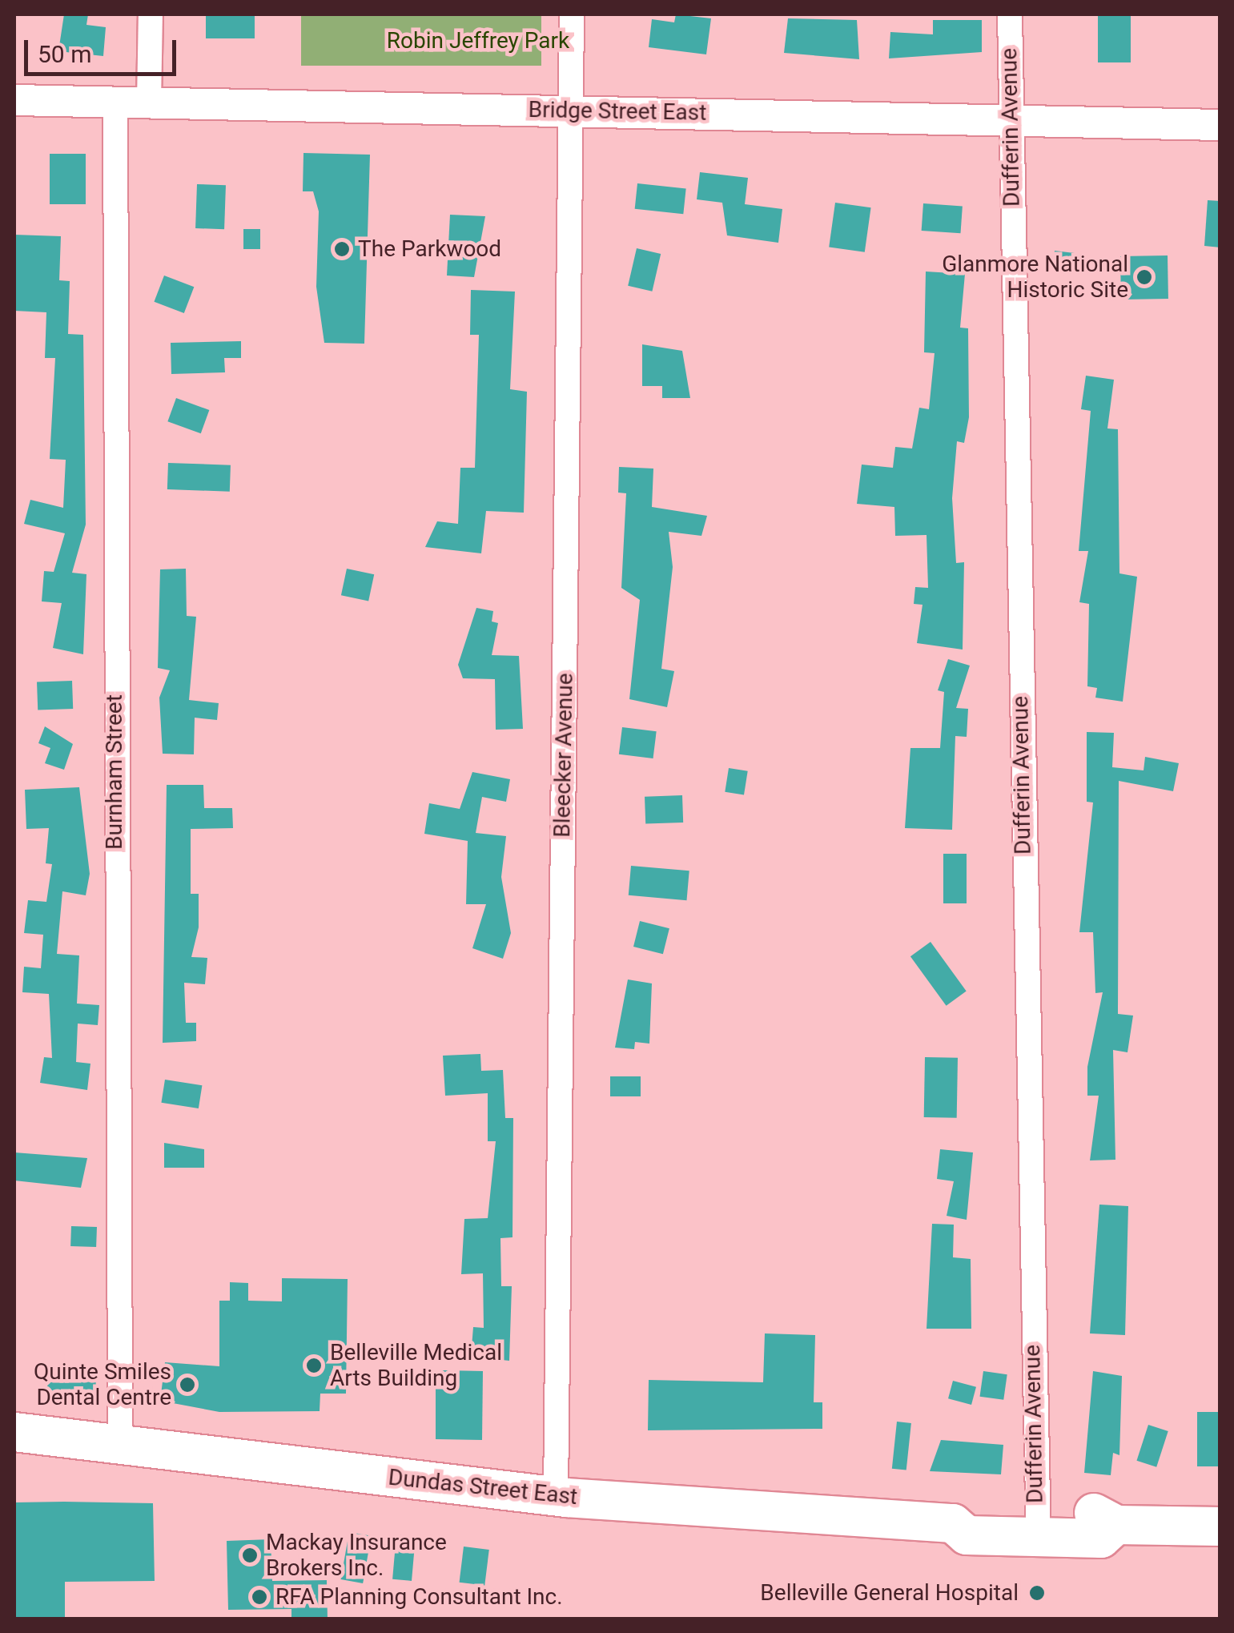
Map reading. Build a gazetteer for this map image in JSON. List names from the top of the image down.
{
  "streets": {
    "main road": ["Dundas Street East"],
    "street": [
      "Bridge Street East",
      "Dufferin Avenue",
      "Bleecker Avenue",
      "Burnham Street"
    ]
  },
  "crossings": [
    ["Bridge Street East", "Dufferin Avenue"],
    ["Bridge Street East", "Bleecker Avenue"],
    ["Bridge Street East", "Burnham Street"],
    ["Dufferin Avenue", "Dundas Street East"],
    ["Bleecker Avenue", "Dundas Street East"],
    ["Burnham Street", "Dundas Street East"]
  ],
  "parks": ["Robin Jeffrey Park"],
  "places": [
    "The Parkwood",
    "Glanmore National Historic Site",
    "Belleville Medical Arts Building",
    "Quinte Smiles Dental Centre",
    "Mackay Insurance Brokers Inc.",
    "Belleville General Hospital",
    "RFA Planning Consultant Inc."
  ],
  "scale_bar": "50 m"
}
